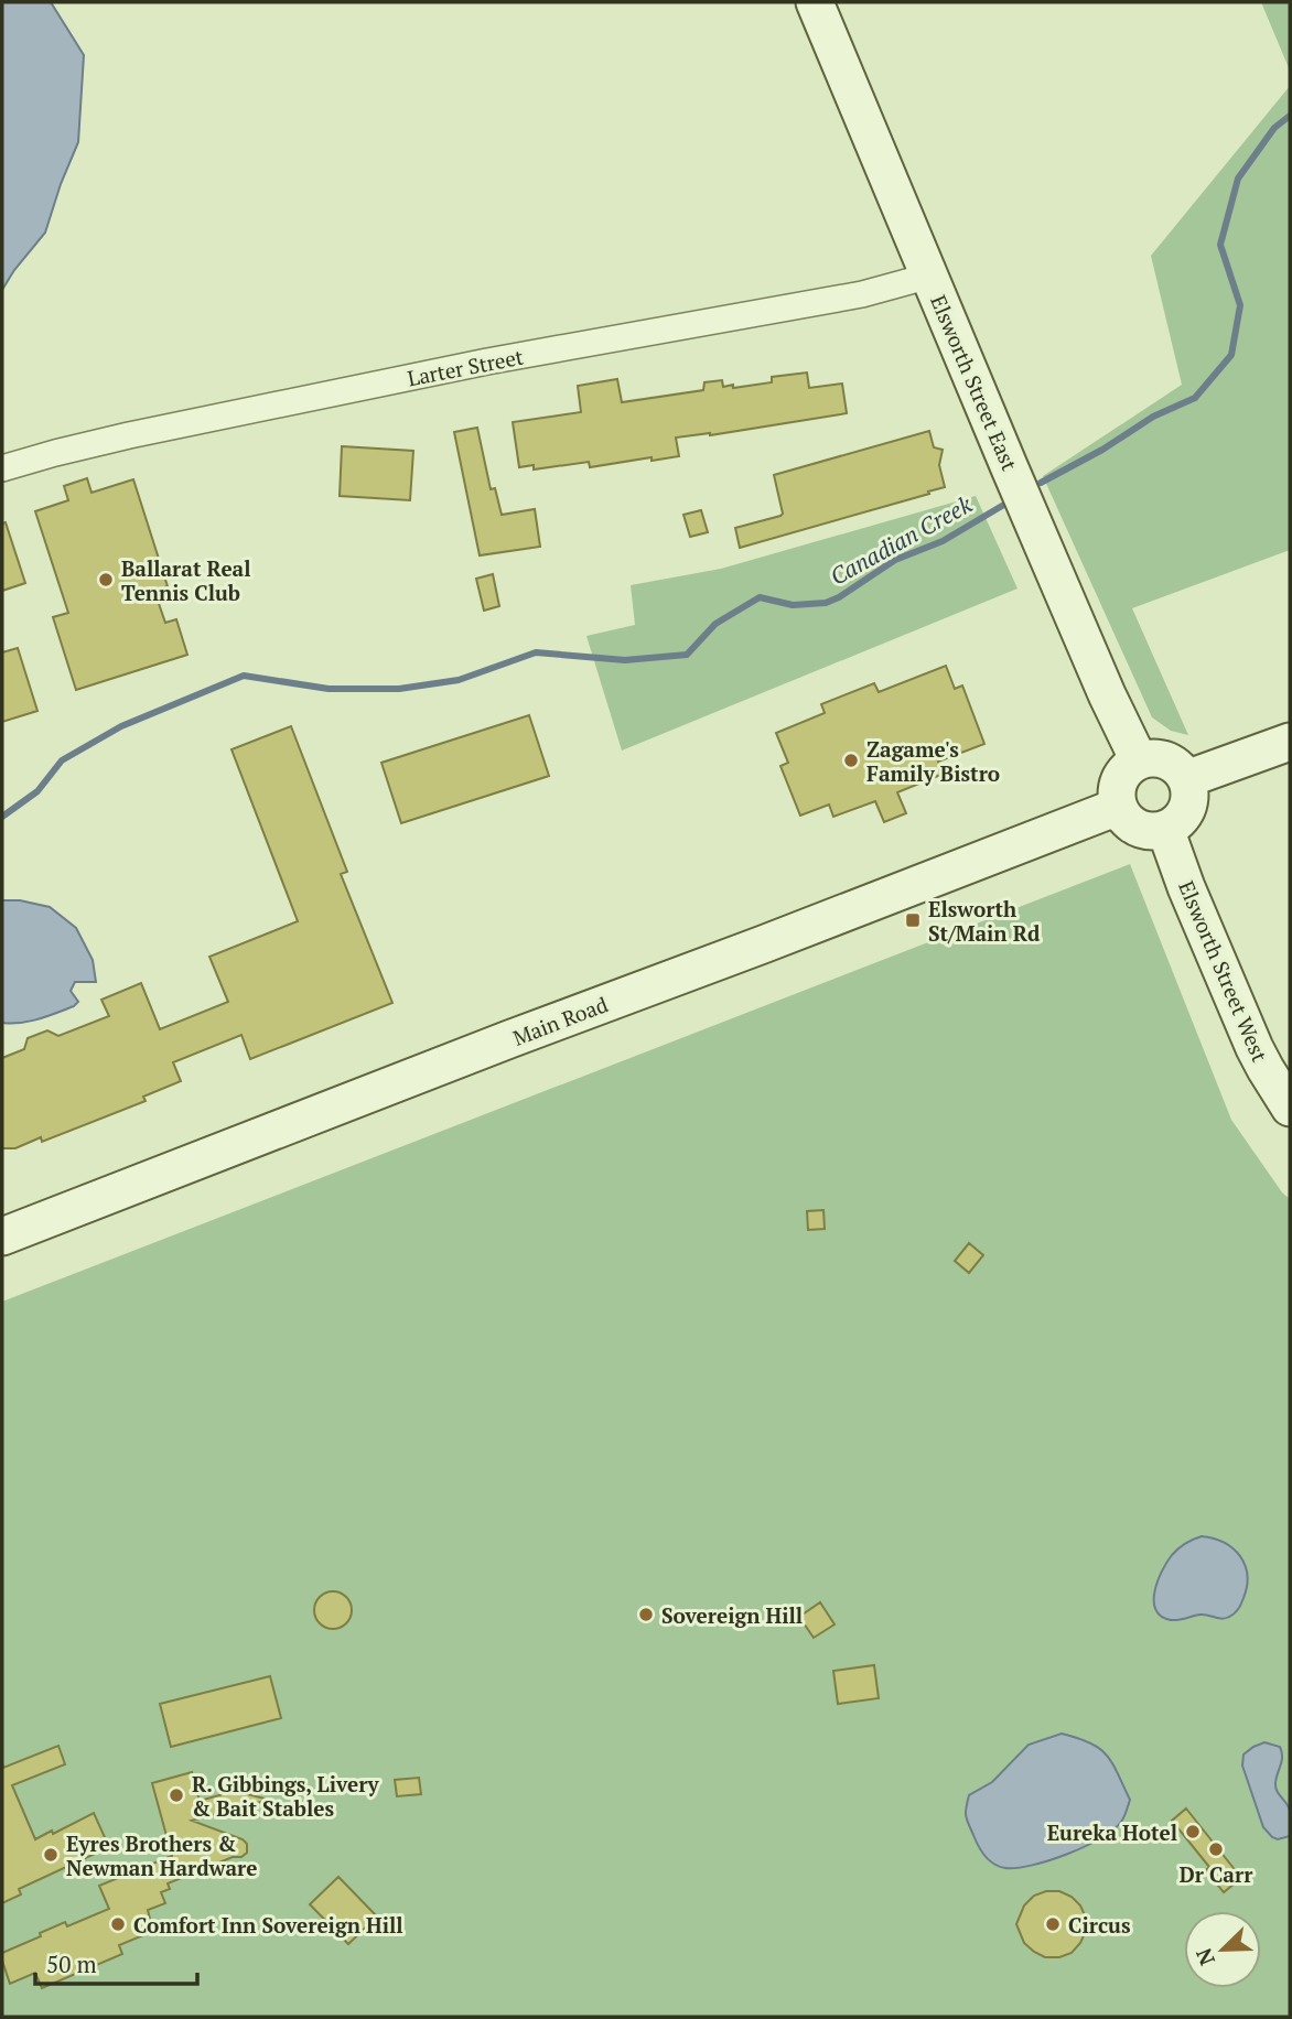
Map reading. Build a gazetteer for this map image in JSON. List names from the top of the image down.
{
  "streets": {
    "main road": ["Elsworth Street East", "Elsworth Street West", "Main Road"],
    "street": ["Larter Street"]
  },
  "crossings": [
    ["Larter Street", "Elsworth Street East"],
    ["Elsworth Street East", "Elsworth Street West"],
    ["Elsworth Street East", "Main Road"],
    ["Elsworth Street West", "Main Road"]
  ],
  "water": ["Canadian Creek"],
  "places": {
    "other": [
      "Ballarat Real Tennis Club",
      "Zagame's Family Bistro",
      "Sovereign Hill",
      "R. Gibbings, Livery & Bait Stables",
      "Eureka Hotel",
      "Dr Carr",
      "Eyres Brothers & Newman Hardware",
      "Comfort Inn Sovereign Hill",
      "Circus"
    ],
    "transit": ["Elsworth St/Main Rd"]
  },
  "scale_bar": "50 m",
  "north": "bottom left"
}
